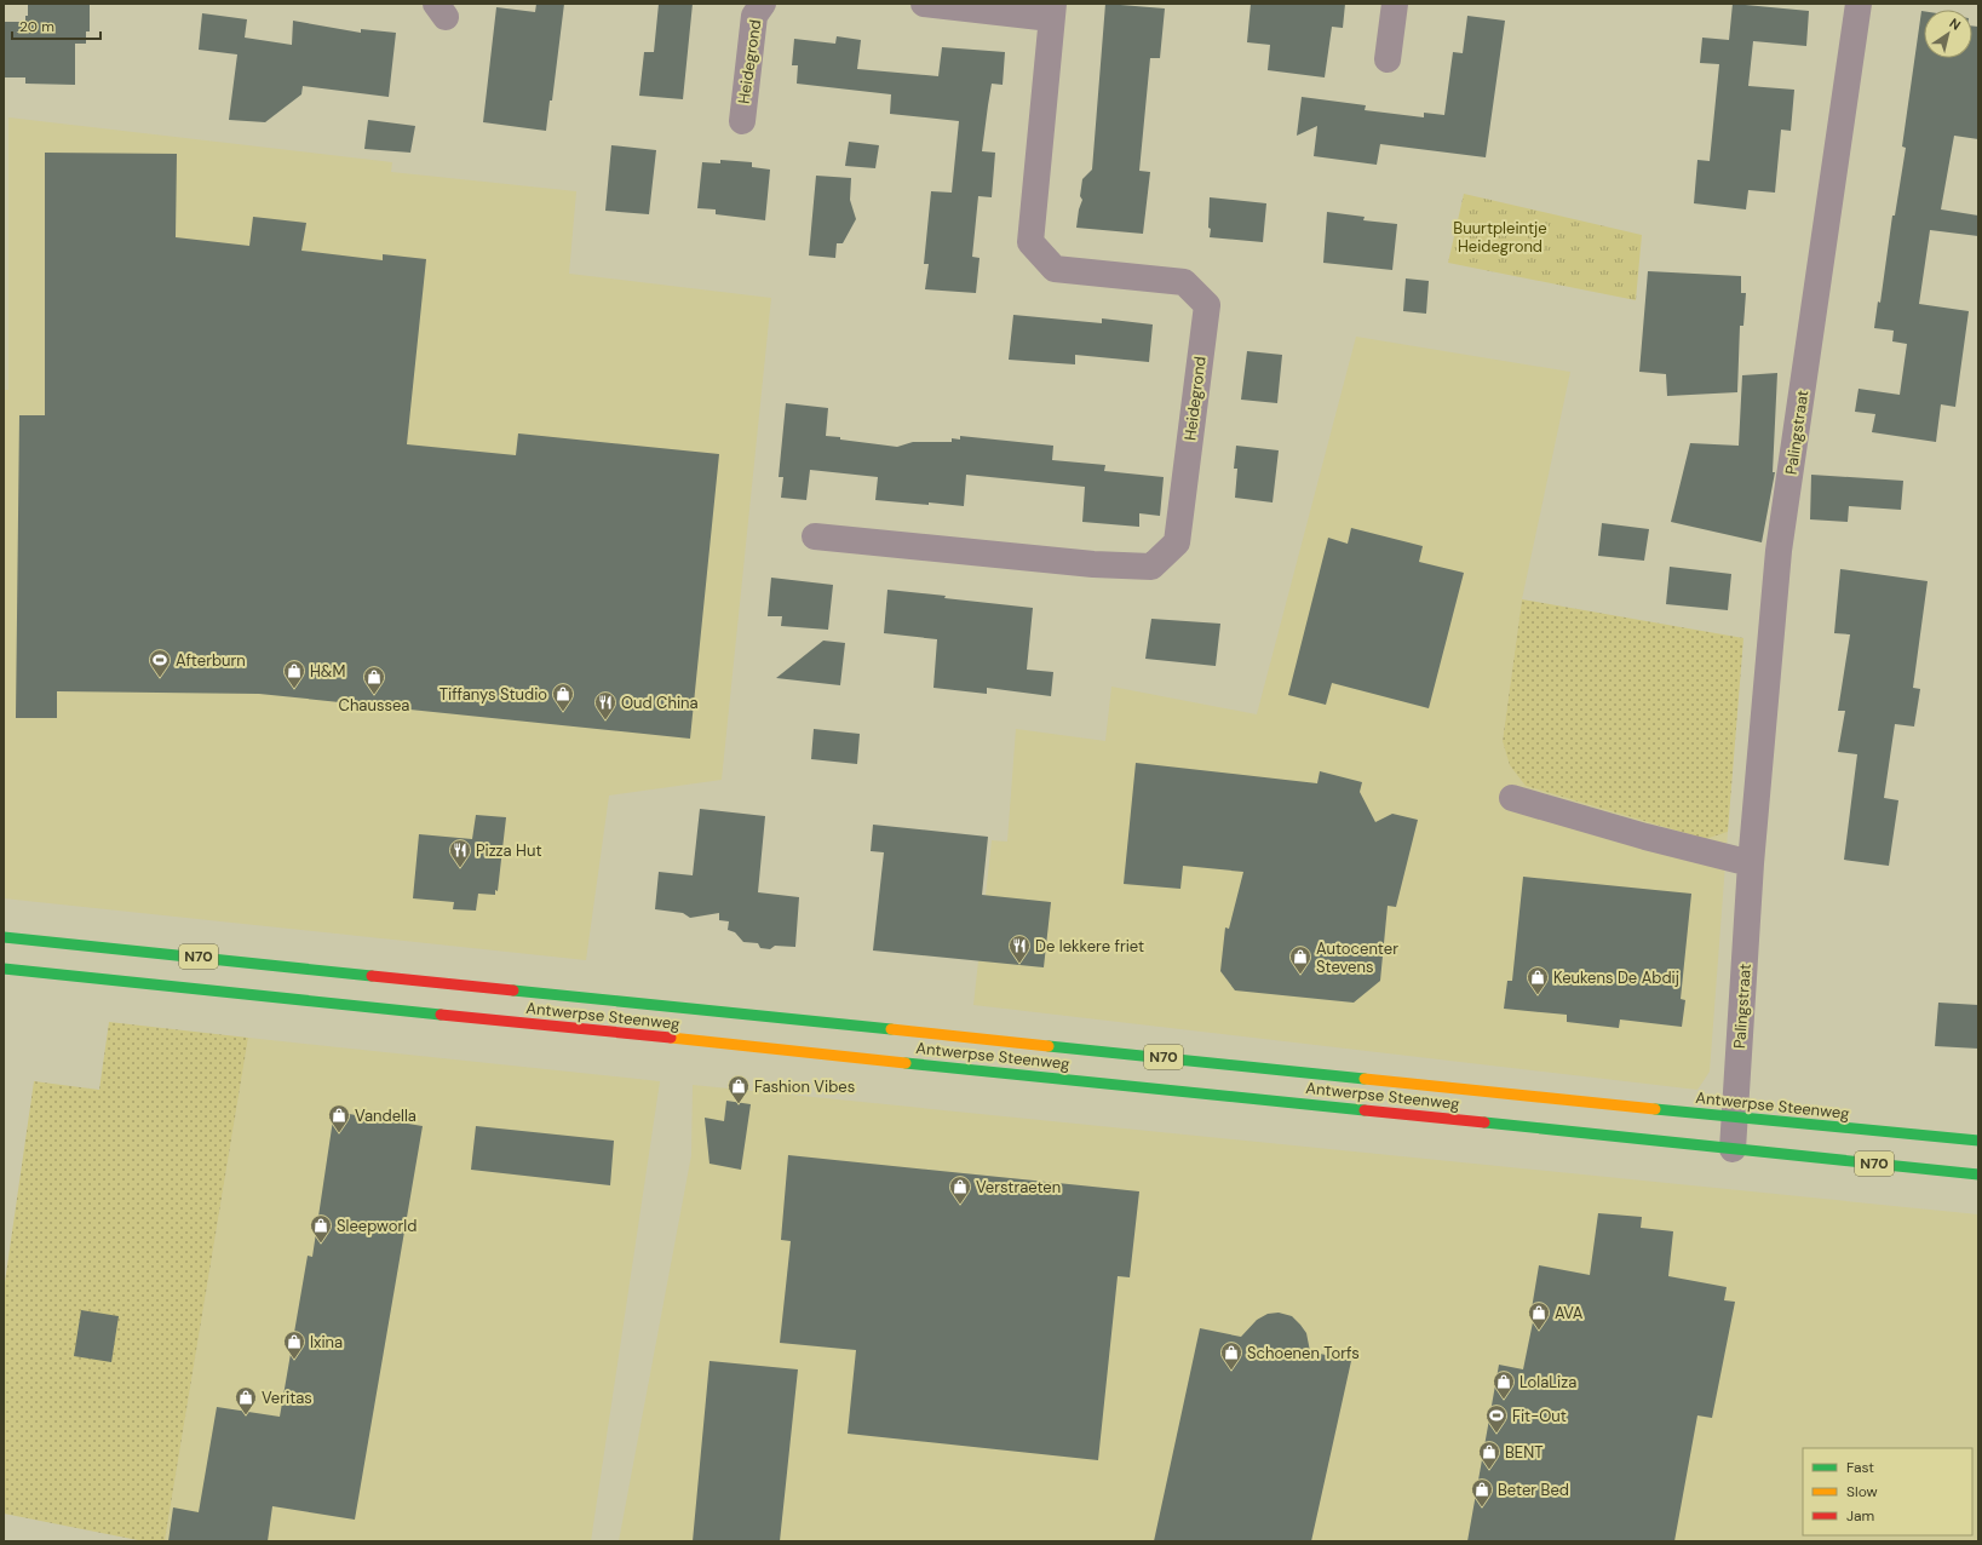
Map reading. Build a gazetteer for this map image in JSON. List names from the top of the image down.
{
  "streets": {
    "main road": ["N70", "Antwerpse Steenweg"],
    "street": ["Heidegrond", "Palingstraat"]
  },
  "crossings": [
    ["Palingstraat", "Antwerpse Steenweg"]
  ],
  "parks": ["Buurtpleintje Heidegrond"],
  "places": {
    "sports": ["Afterburn", "Fit-Out"],
    "shop": [
      "H&M",
      "Chaussea",
      "Tiffanys Studio",
      "Autocenter Stevens",
      "Keukens De Abdij",
      "Fashion Vibes",
      "Vandella",
      "Verstraeten",
      "Sleepworld",
      "AVA",
      "Ixina",
      "Schoenen Torfs",
      "LolaLiza",
      "Veritas",
      "BENT",
      "Beter Bed"
    ],
    "restaurant": ["Oud China", "Pizza Hut", "De lekkere friet"]
  },
  "legend": ["Fast", "Slow", "Jam"],
  "scale_bar": "20 m",
  "north": "top right"
}
